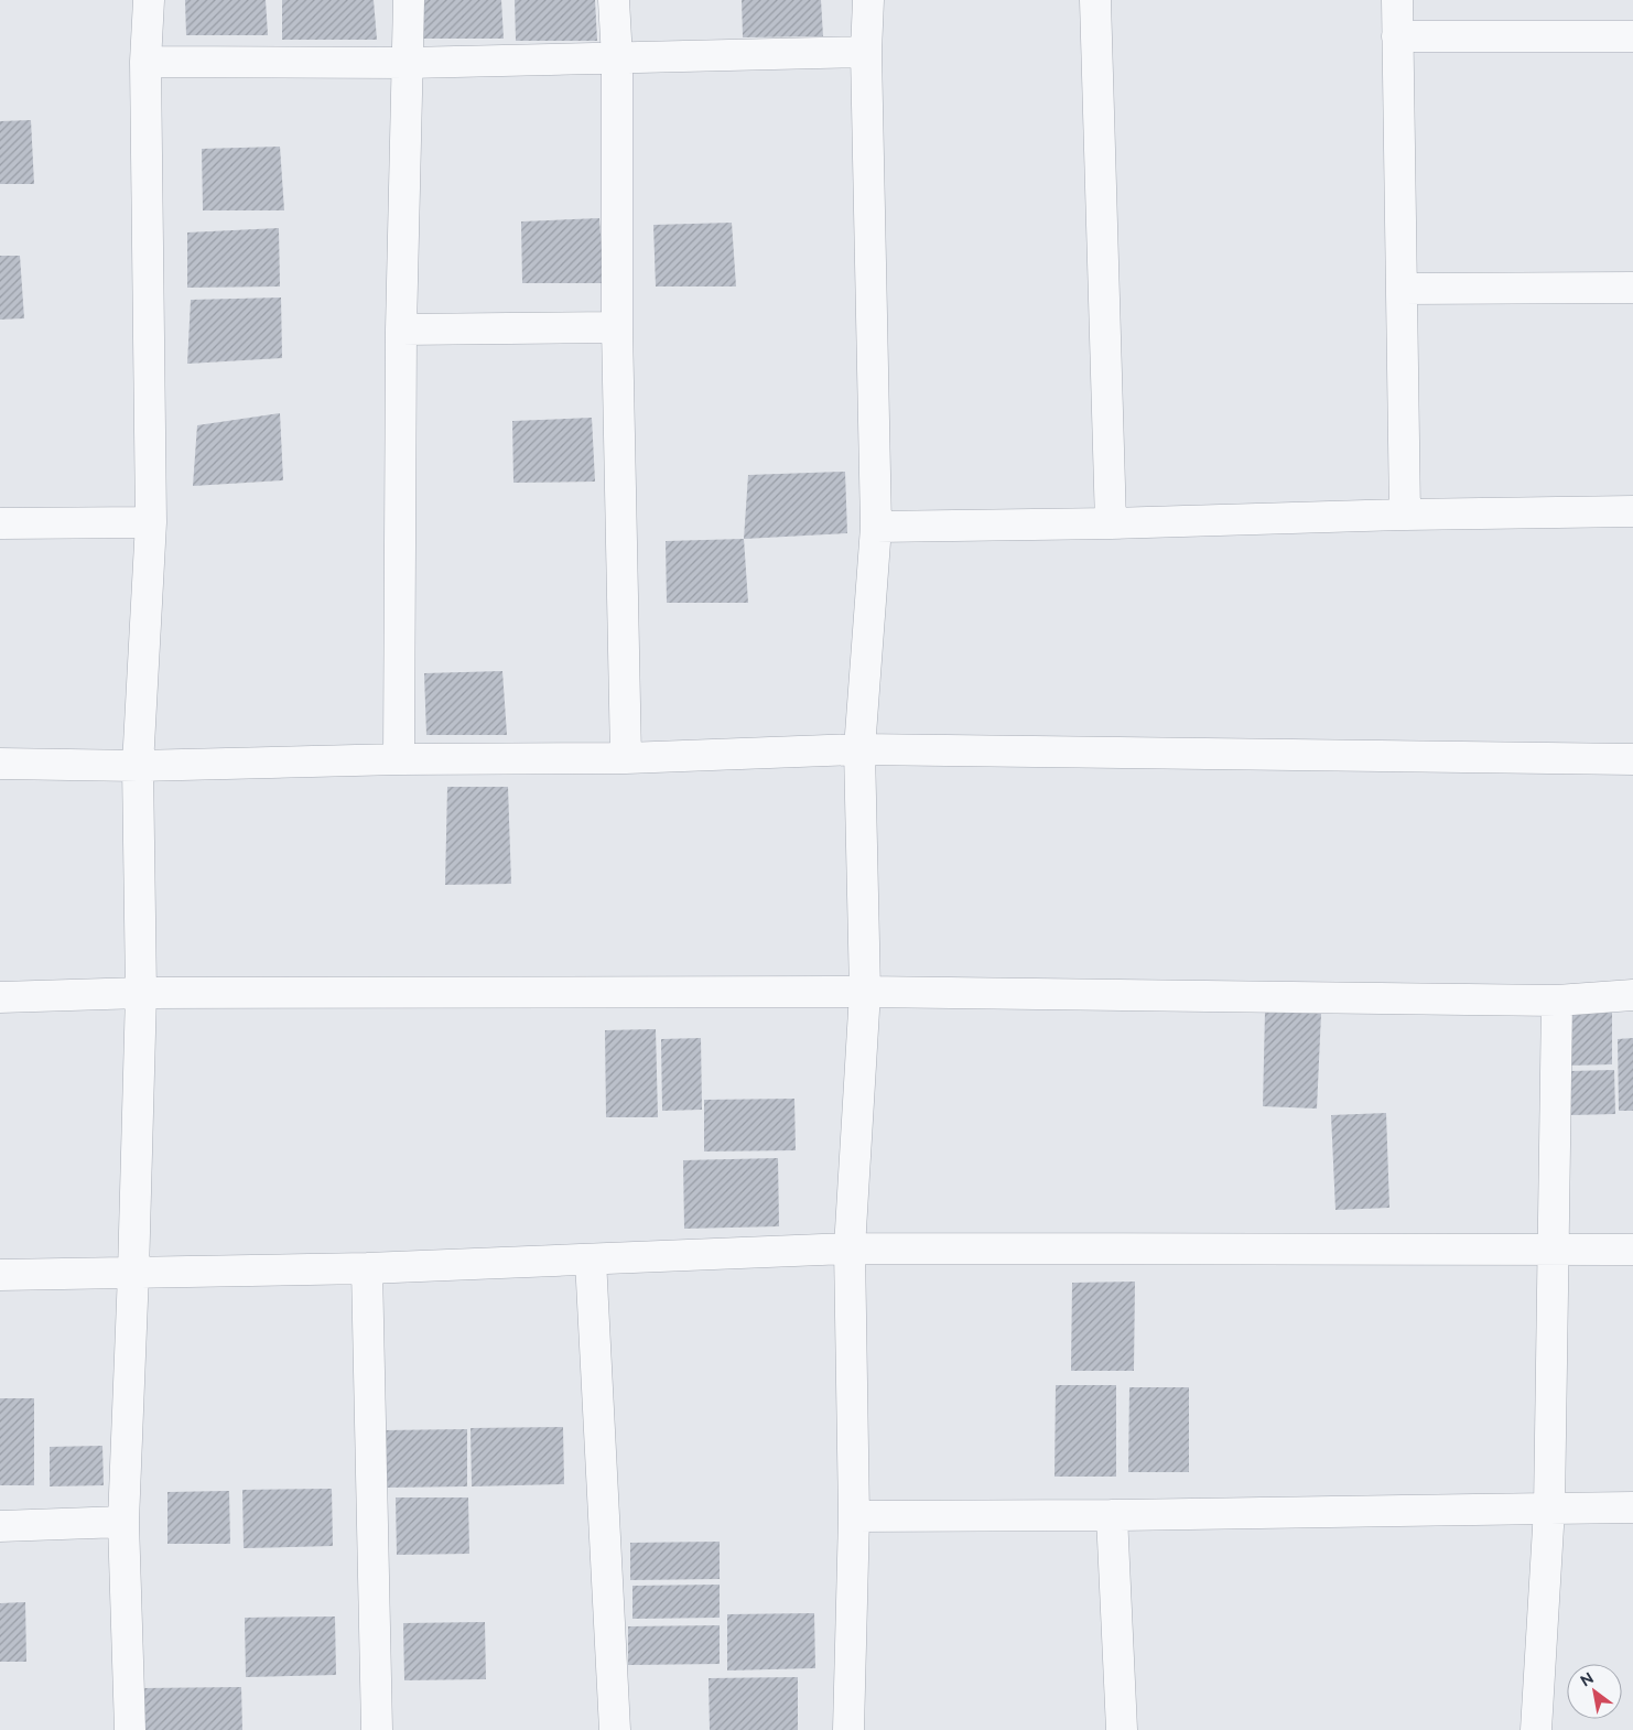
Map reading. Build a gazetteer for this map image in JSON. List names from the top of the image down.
{
  "north": "top left"
}
